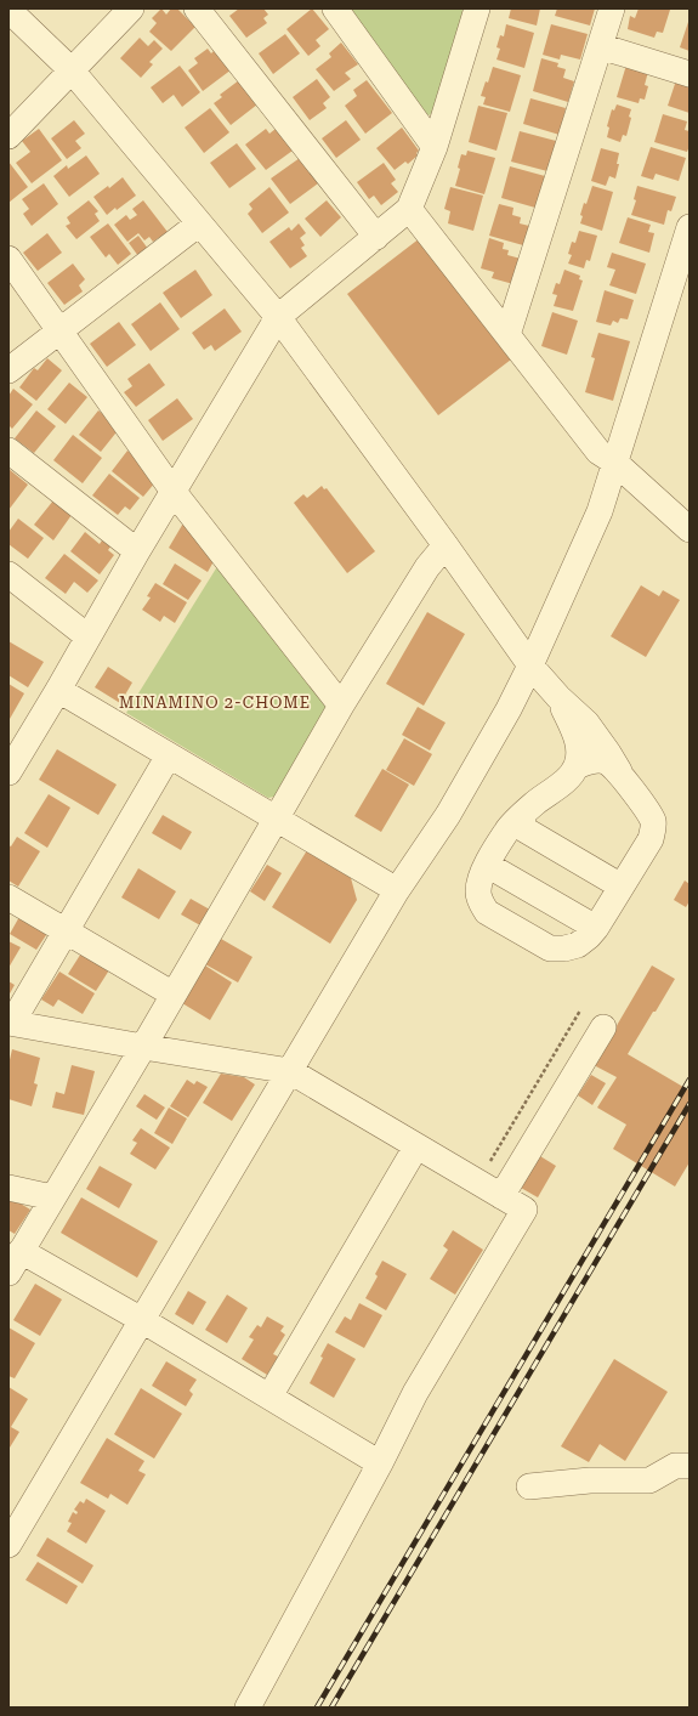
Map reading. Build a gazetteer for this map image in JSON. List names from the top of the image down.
{
  "districts": ["MINAMINO 2-CHOME"]
}
